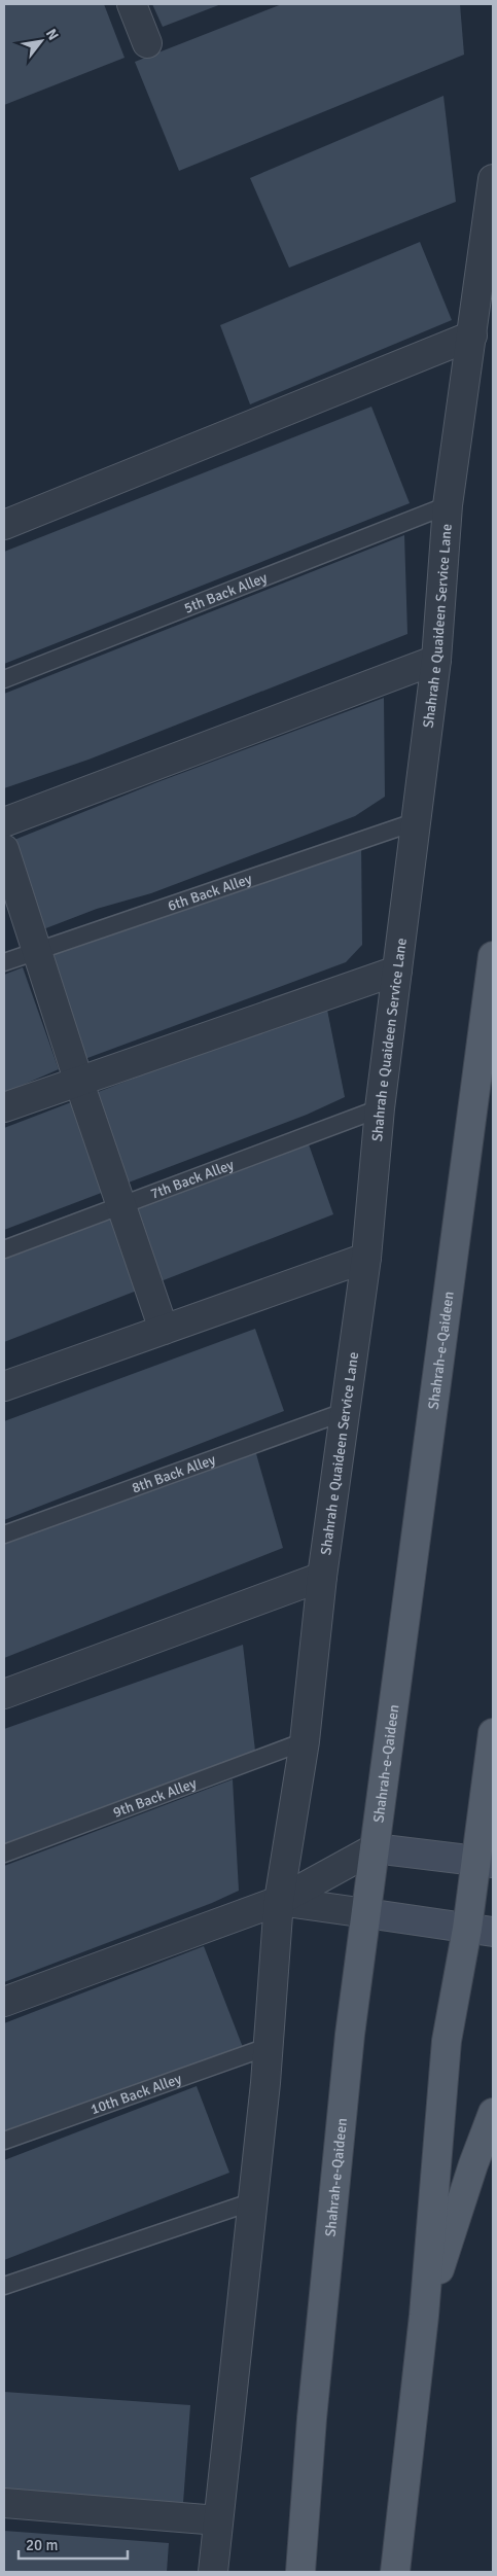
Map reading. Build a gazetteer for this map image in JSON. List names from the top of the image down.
{
  "streets": {
    "main road": ["Shahrah-e-Qaideen"],
    "street": ["Shahrah e Quaideen Service Lane"],
    "lane": [
      "5th Back Alley",
      "6th Back Alley",
      "7th Back Alley",
      "8th Back Alley",
      "9th Back Alley",
      "10th Back Alley"
    ]
  },
  "crossings": [
    ["5th Back Alley", "Shahrah e Quaideen Service Lane"],
    ["Shahrah e Quaideen Service Lane", "6th Back Alley"],
    ["Shahrah e Quaideen Service Lane", "7th Back Alley"],
    ["Shahrah e Quaideen Service Lane", "8th Back Alley"],
    ["Shahrah e Quaideen Service Lane", "9th Back Alley"],
    ["Shahrah e Quaideen Service Lane", "10th Back Alley"]
  ],
  "scale_bar": "20 m",
  "north": "top right"
}
